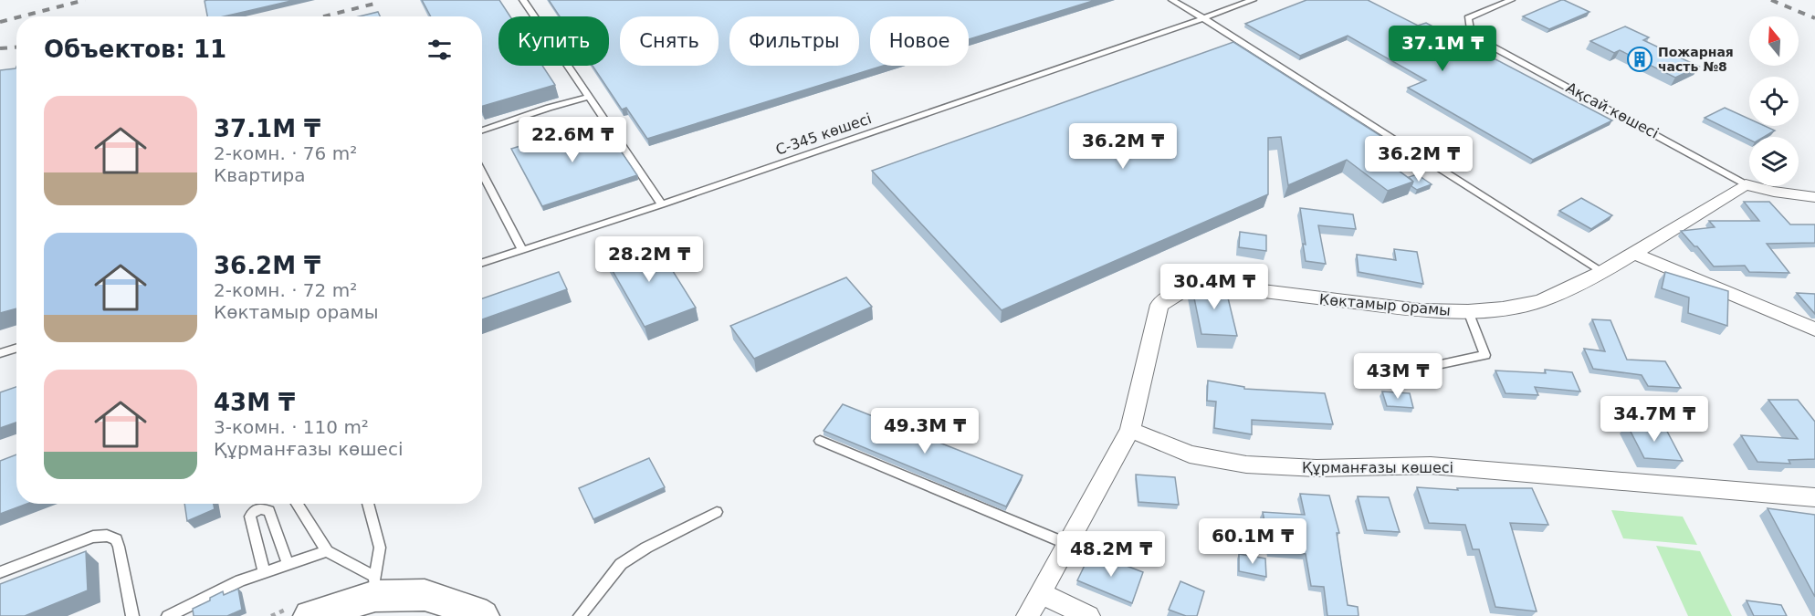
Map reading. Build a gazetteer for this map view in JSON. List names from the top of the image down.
{
  "streets": {
    "street": ["Ақсай көшесі", "Көктамыр орамы", "Құрманғазы көшесі"],
    "lane": ["С-345 көшесі"]
  },
  "crossings": [
    ["Ақсай көшесі", "Көктамыр орамы"],
    ["Көктамыр орамы", "Құрманғазы көшесі"]
  ],
  "places": {
    "building": ["Пожарная часть №8"]
  },
  "north": "top",
  "page": {
    "chip": [
      "Купить",
      "Снять",
      "Фильтры",
      "Новое"
    ],
    "heading": "Объектов: 11",
    "price": [
      "37.1M ₸",
      "22.6M ₸",
      "36.2M ₸",
      "36.2M ₸",
      "28.2M ₸",
      "30.4M ₸",
      "43M ₸",
      "34.7M ₸",
      "49.3M ₸",
      "60.1M ₸",
      "48.2M ₸"
    ],
    "list": [
      {
        "name": "37.1M ₸",
        "note": "2-комн. · 76 m² · Квартира"
      },
      {
        "name": "36.2M ₸",
        "note": "2-комн. · 72 m² · Көктамыр орамы"
      },
      {
        "name": "43M ₸",
        "note": "3-комн. · 110 m² · Құрманғазы көшесі"
      }
    ]
  }
}
